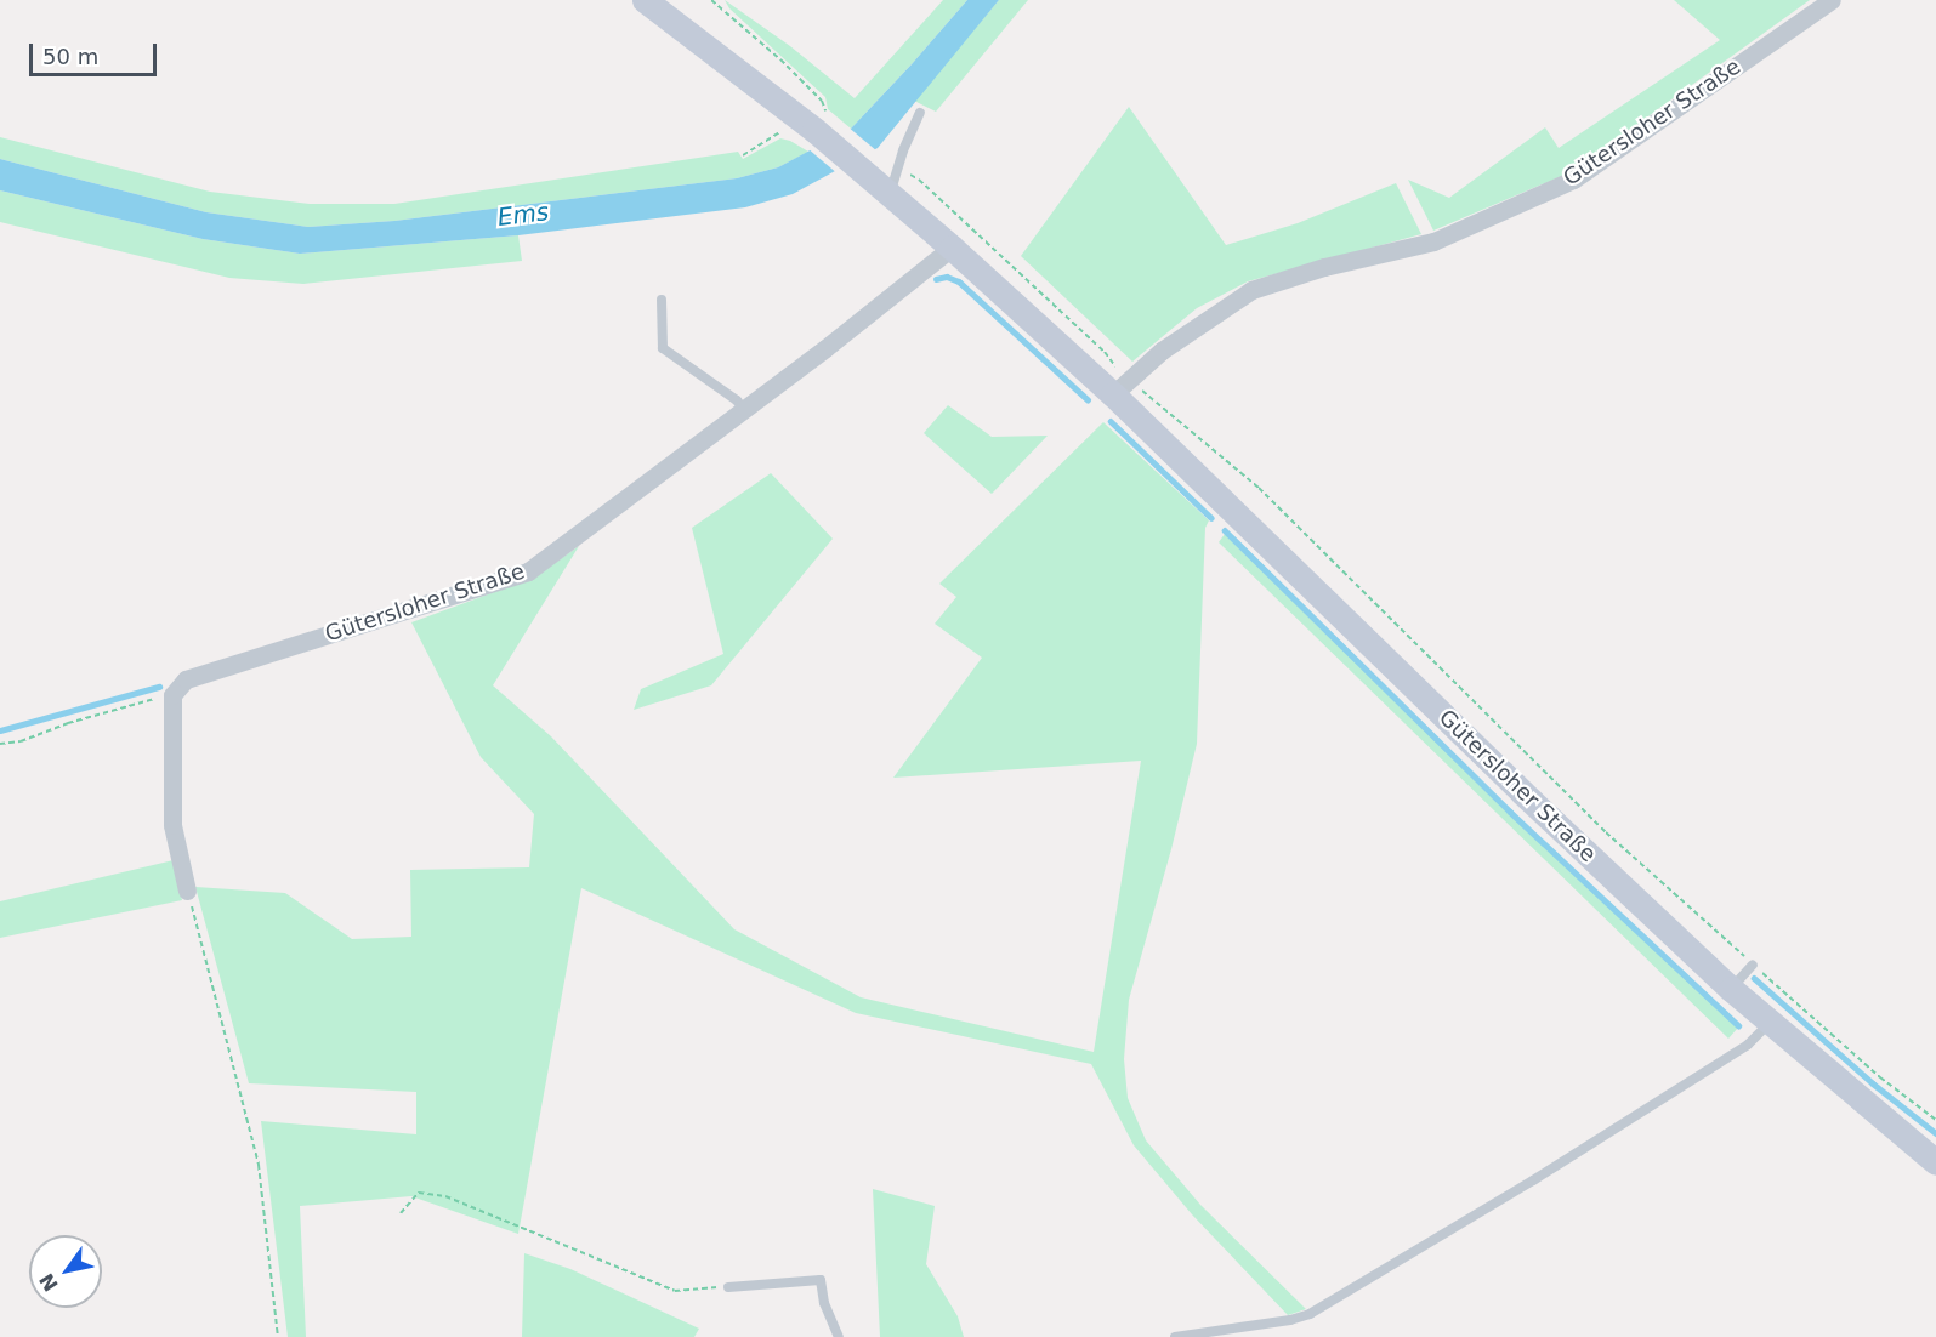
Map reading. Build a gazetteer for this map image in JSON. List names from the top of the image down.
{
  "streets": {
    "main road": ["Gütersloher Straße"]
  },
  "water": ["Ems"],
  "scale_bar": "50 m",
  "north": "bottom left"
}
